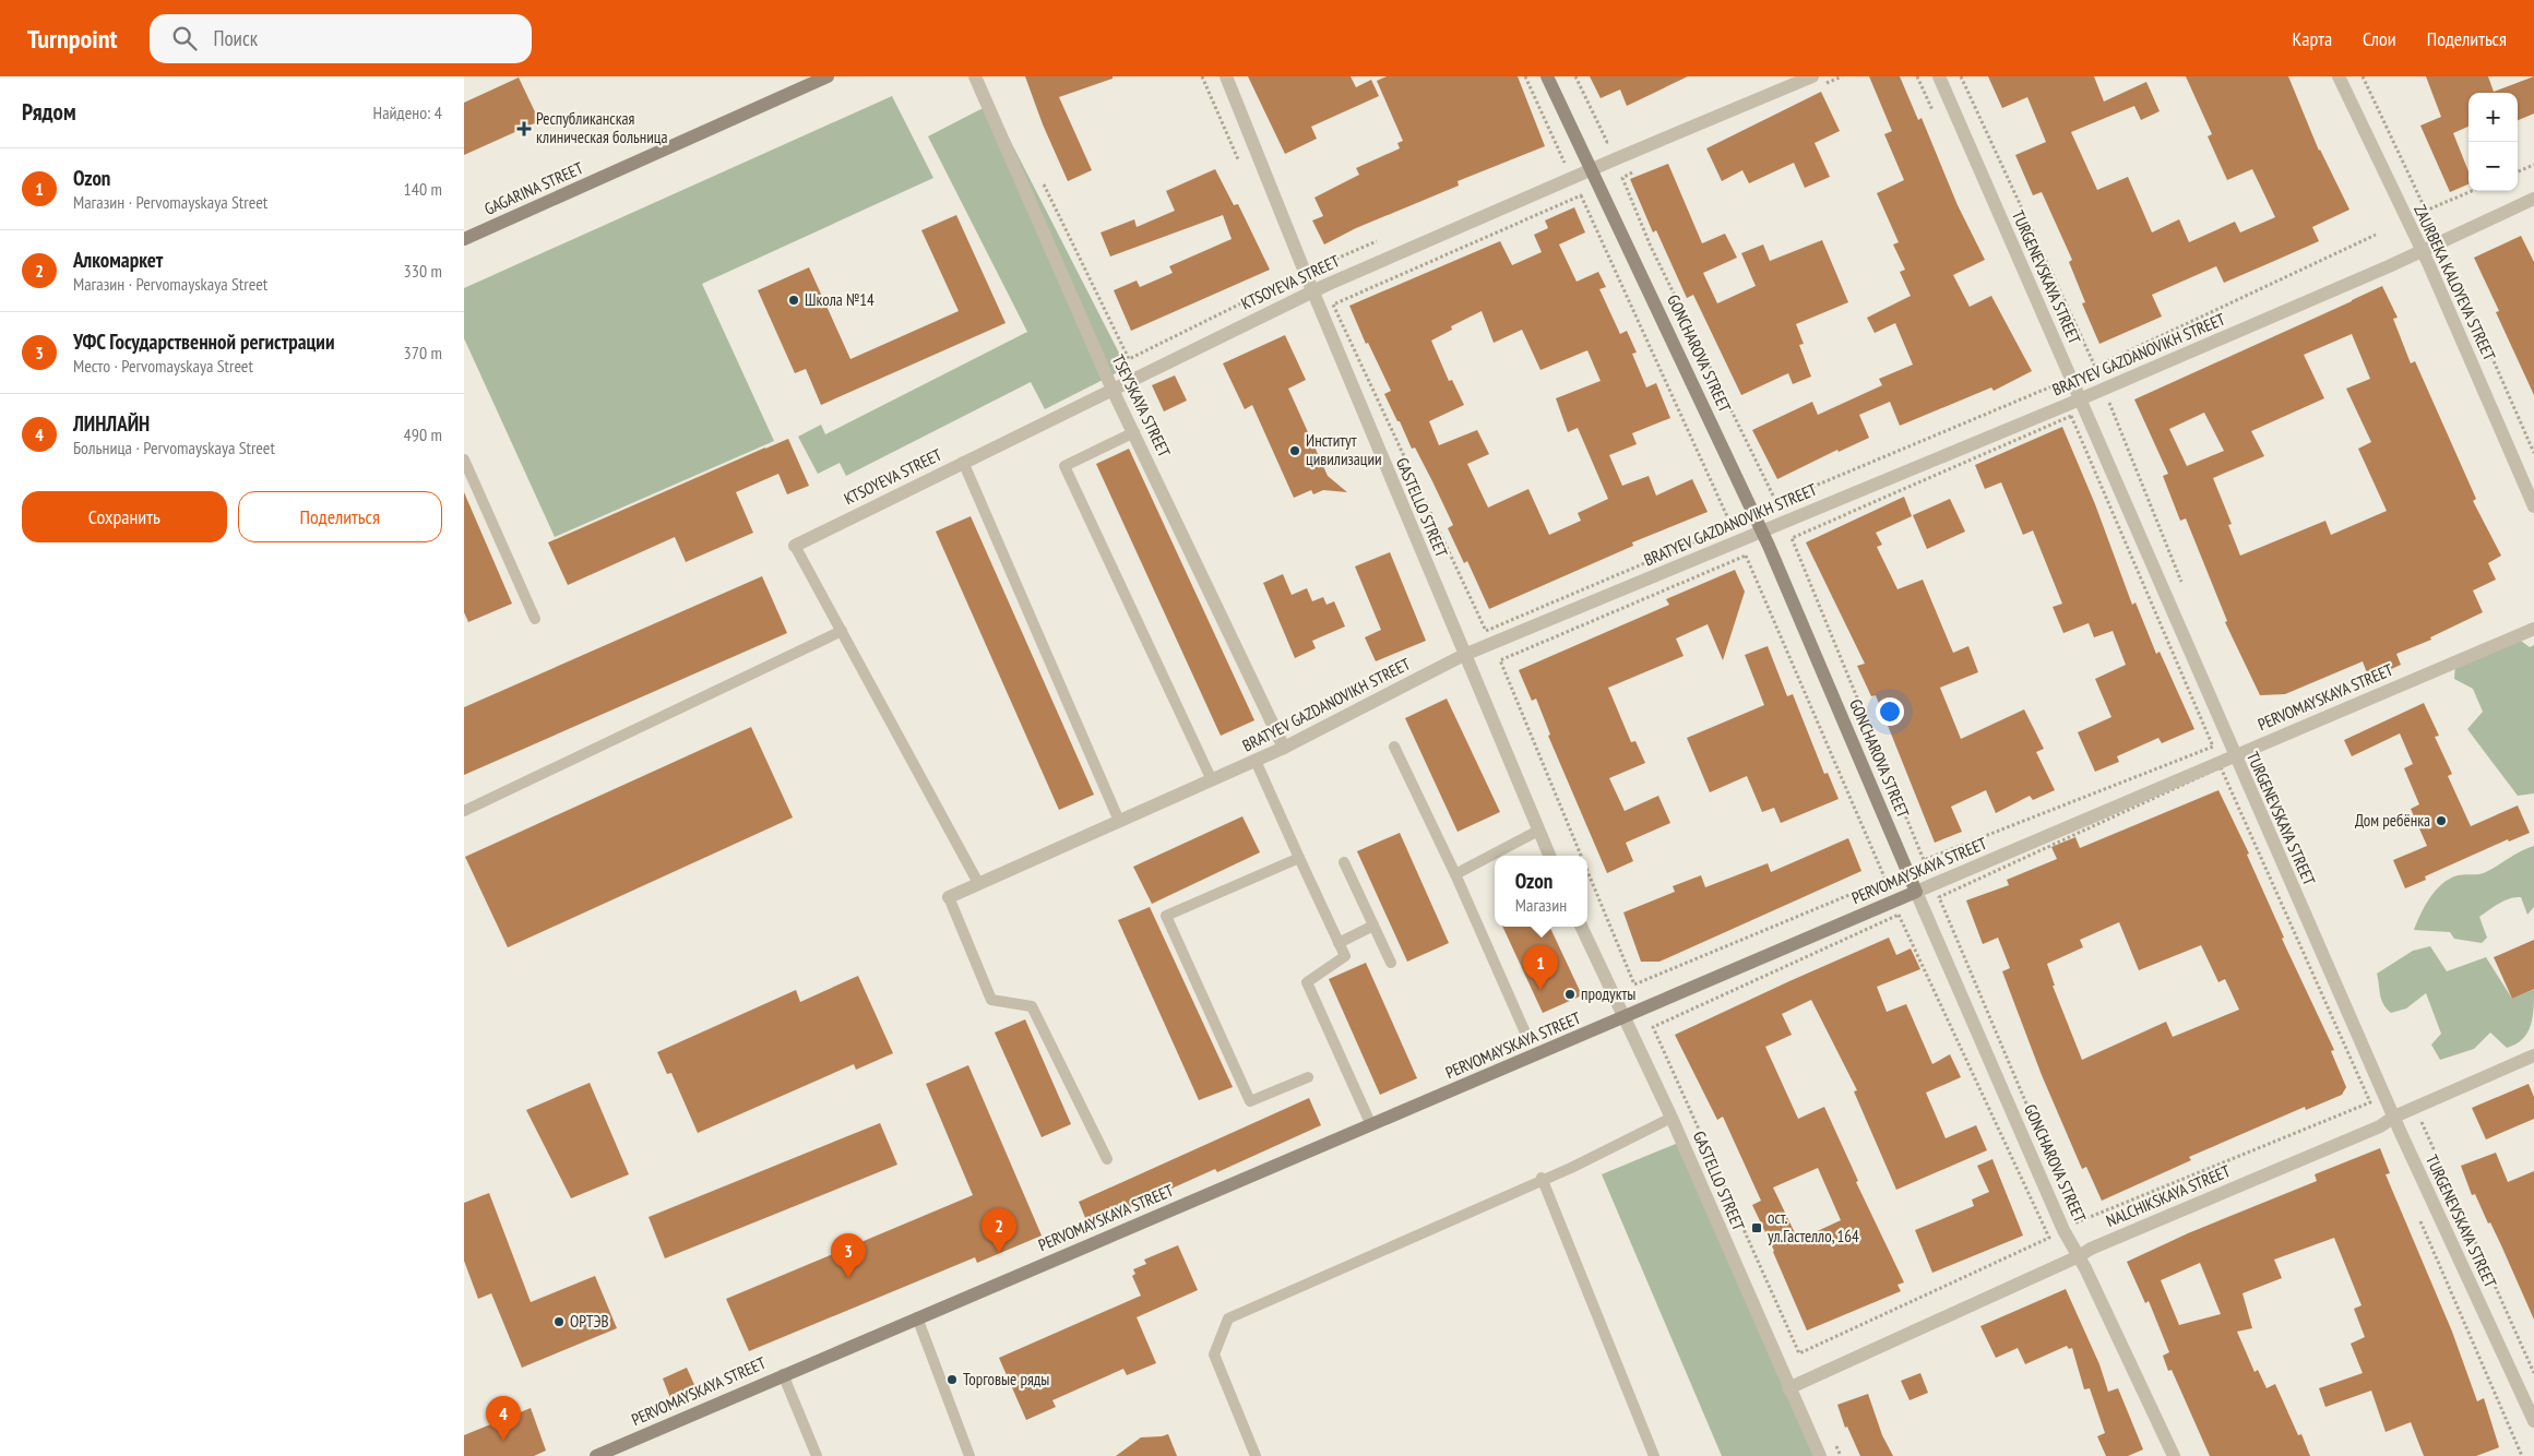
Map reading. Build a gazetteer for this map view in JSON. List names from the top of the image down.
{
  "streets": {
    "street": [
      "GAGARINA STREET",
      "TURGENEVSKAYA STREET",
      "KTSOYEVA STREET",
      "ZAURBEKA KALOYEVA STREET",
      "GONCHAROVA STREET",
      "BRATYEV GAZDANOVIKH STREET",
      "TSEYSKAYA STREET",
      "GASTELLO STREET",
      "PERVOMAYSKAYA STREET",
      "NALCHIKSKAYA STREET"
    ]
  },
  "crossings": [
    ["TURGENEVSKAYA STREET", "BRATYEV GAZDANOVIKH STREET"],
    ["TURGENEVSKAYA STREET", "PERVOMAYSKAYA STREET"],
    ["TURGENEVSKAYA STREET", "NALCHIKSKAYA STREET"],
    ["KTSOYEVA STREET", "GONCHAROVA STREET"],
    ["KTSOYEVA STREET", "TSEYSKAYA STREET"],
    ["KTSOYEVA STREET", "GASTELLO STREET"],
    ["ZAURBEKA KALOYEVA STREET", "BRATYEV GAZDANOVIKH STREET"],
    ["GONCHAROVA STREET", "BRATYEV GAZDANOVIKH STREET"],
    ["GONCHAROVA STREET", "PERVOMAYSKAYA STREET"],
    ["GONCHAROVA STREET", "NALCHIKSKAYA STREET"],
    ["BRATYEV GAZDANOVIKH STREET", "TSEYSKAYA STREET"],
    ["BRATYEV GAZDANOVIKH STREET", "GASTELLO STREET"],
    ["GASTELLO STREET", "PERVOMAYSKAYA STREET"],
    ["GASTELLO STREET", "NALCHIKSKAYA STREET"]
  ],
  "places": {
    "health": ["Республиканская клиническая больница"],
    "other": [
      "Школа №14",
      "Институт цивилизации",
      "Дом ребёнка",
      "продукты",
      "ОРТЭВ",
      "Торговые ряды"
    ],
    "transit": ["ост. ул.Гастелло, 164"]
  },
  "page": {
    "header": "Turnpoint",
    "search": "Поиск",
    "nav": ["Карта", "Слои", "Поделиться"],
    "heading": ["Рядом", "Найдено: 4"],
    "map_buttons": ["+", "−"],
    "list": [
      {
        "mark": "1",
        "name": "Ozon",
        "note": "Магазин · Pervomayskaya Street",
        "value": "140 m"
      },
      {
        "mark": "2",
        "name": "Алкомаркет",
        "note": "Магазин · Pervomayskaya Street",
        "value": "330 m"
      },
      {
        "mark": "3",
        "name": "УФС Государственной регистрации",
        "note": "Место · Pervomayskaya Street",
        "value": "370 m"
      },
      {
        "mark": "4",
        "name": "ЛИНЛАЙН",
        "note": "Больница · Pervomayskaya Street",
        "value": "490 m"
      }
    ],
    "buttons": ["Сохранить", "Поделиться"],
    "popup": ["Ozon", "Магазин"],
    "pins": [
      "1",
      "2",
      "3",
      "4"
    ]
  }
}
